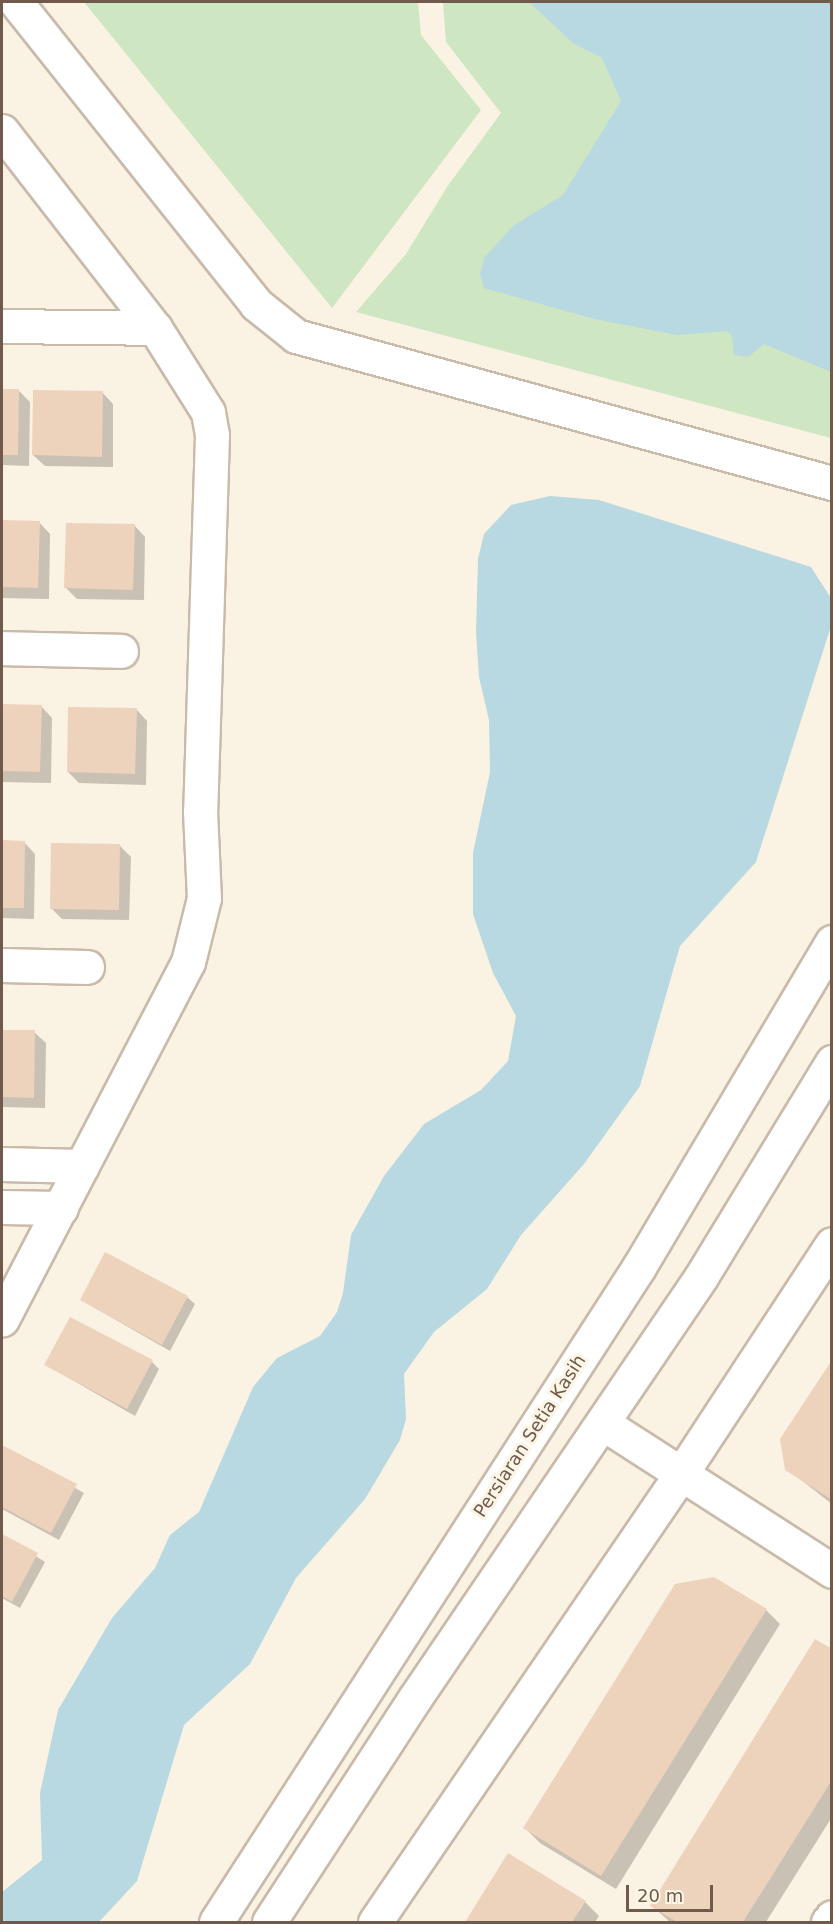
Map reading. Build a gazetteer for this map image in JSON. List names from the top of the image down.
{
  "streets": {
    "street": ["Persiaran Setia Kasih"]
  },
  "scale_bar": "20 m"
}
